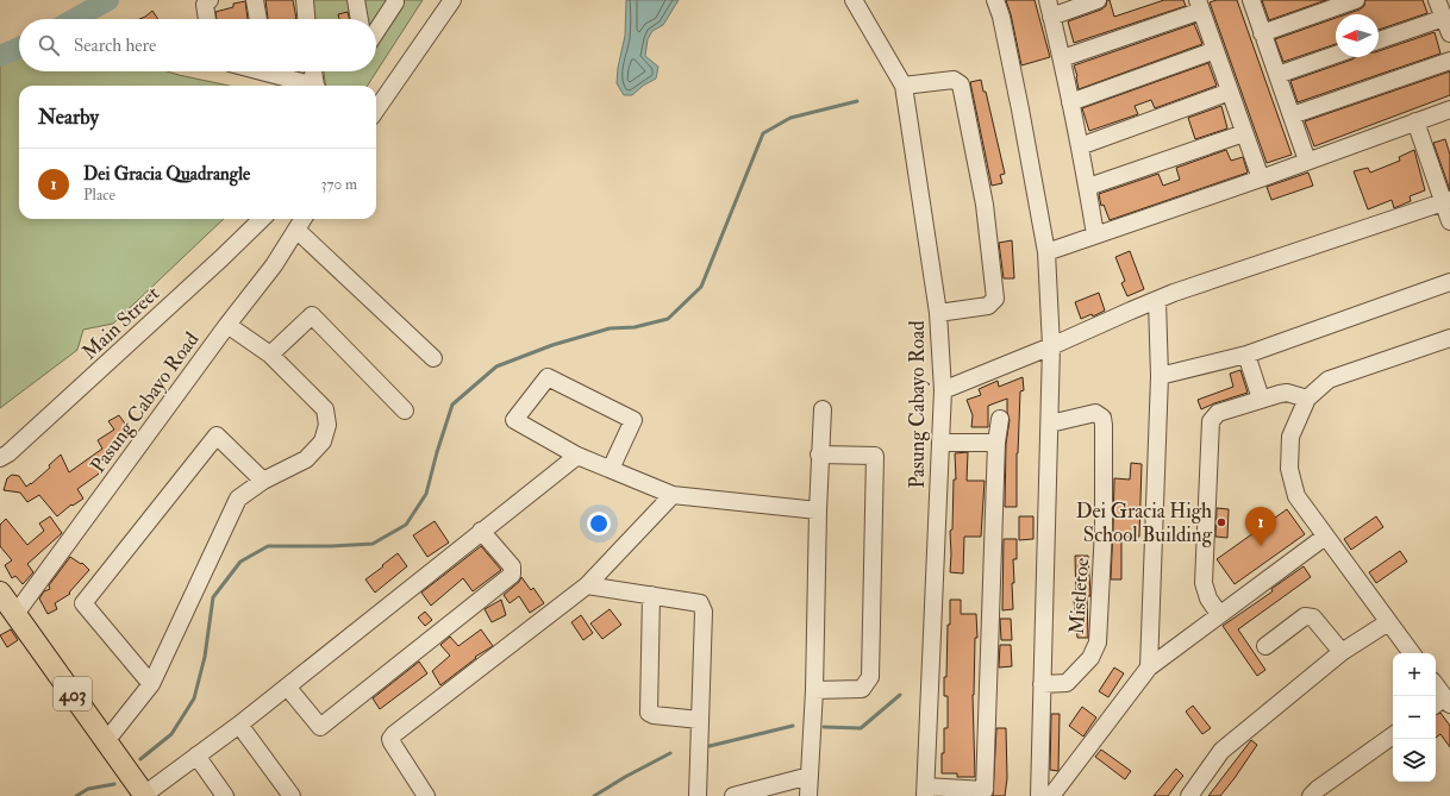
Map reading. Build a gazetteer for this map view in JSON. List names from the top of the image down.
{
  "streets": {
    "main road": ["403"],
    "street": ["Main Street", "Pasung Cabayo Road", "Mistletoe"]
  },
  "crossings": [
    ["Pasung Cabayo Road", "403"]
  ],
  "places": ["Dei Gracia High School Building"],
  "north": "left",
  "page": {
    "search": "Search here",
    "heading": "Nearby",
    "list": [
      {
        "mark": "1",
        "name": "Dei Gracia Quadrangle",
        "note": "Place",
        "value": "370 m"
      }
    ],
    "pins": "1",
    "map_buttons": ["+", "−"]
  }
}
